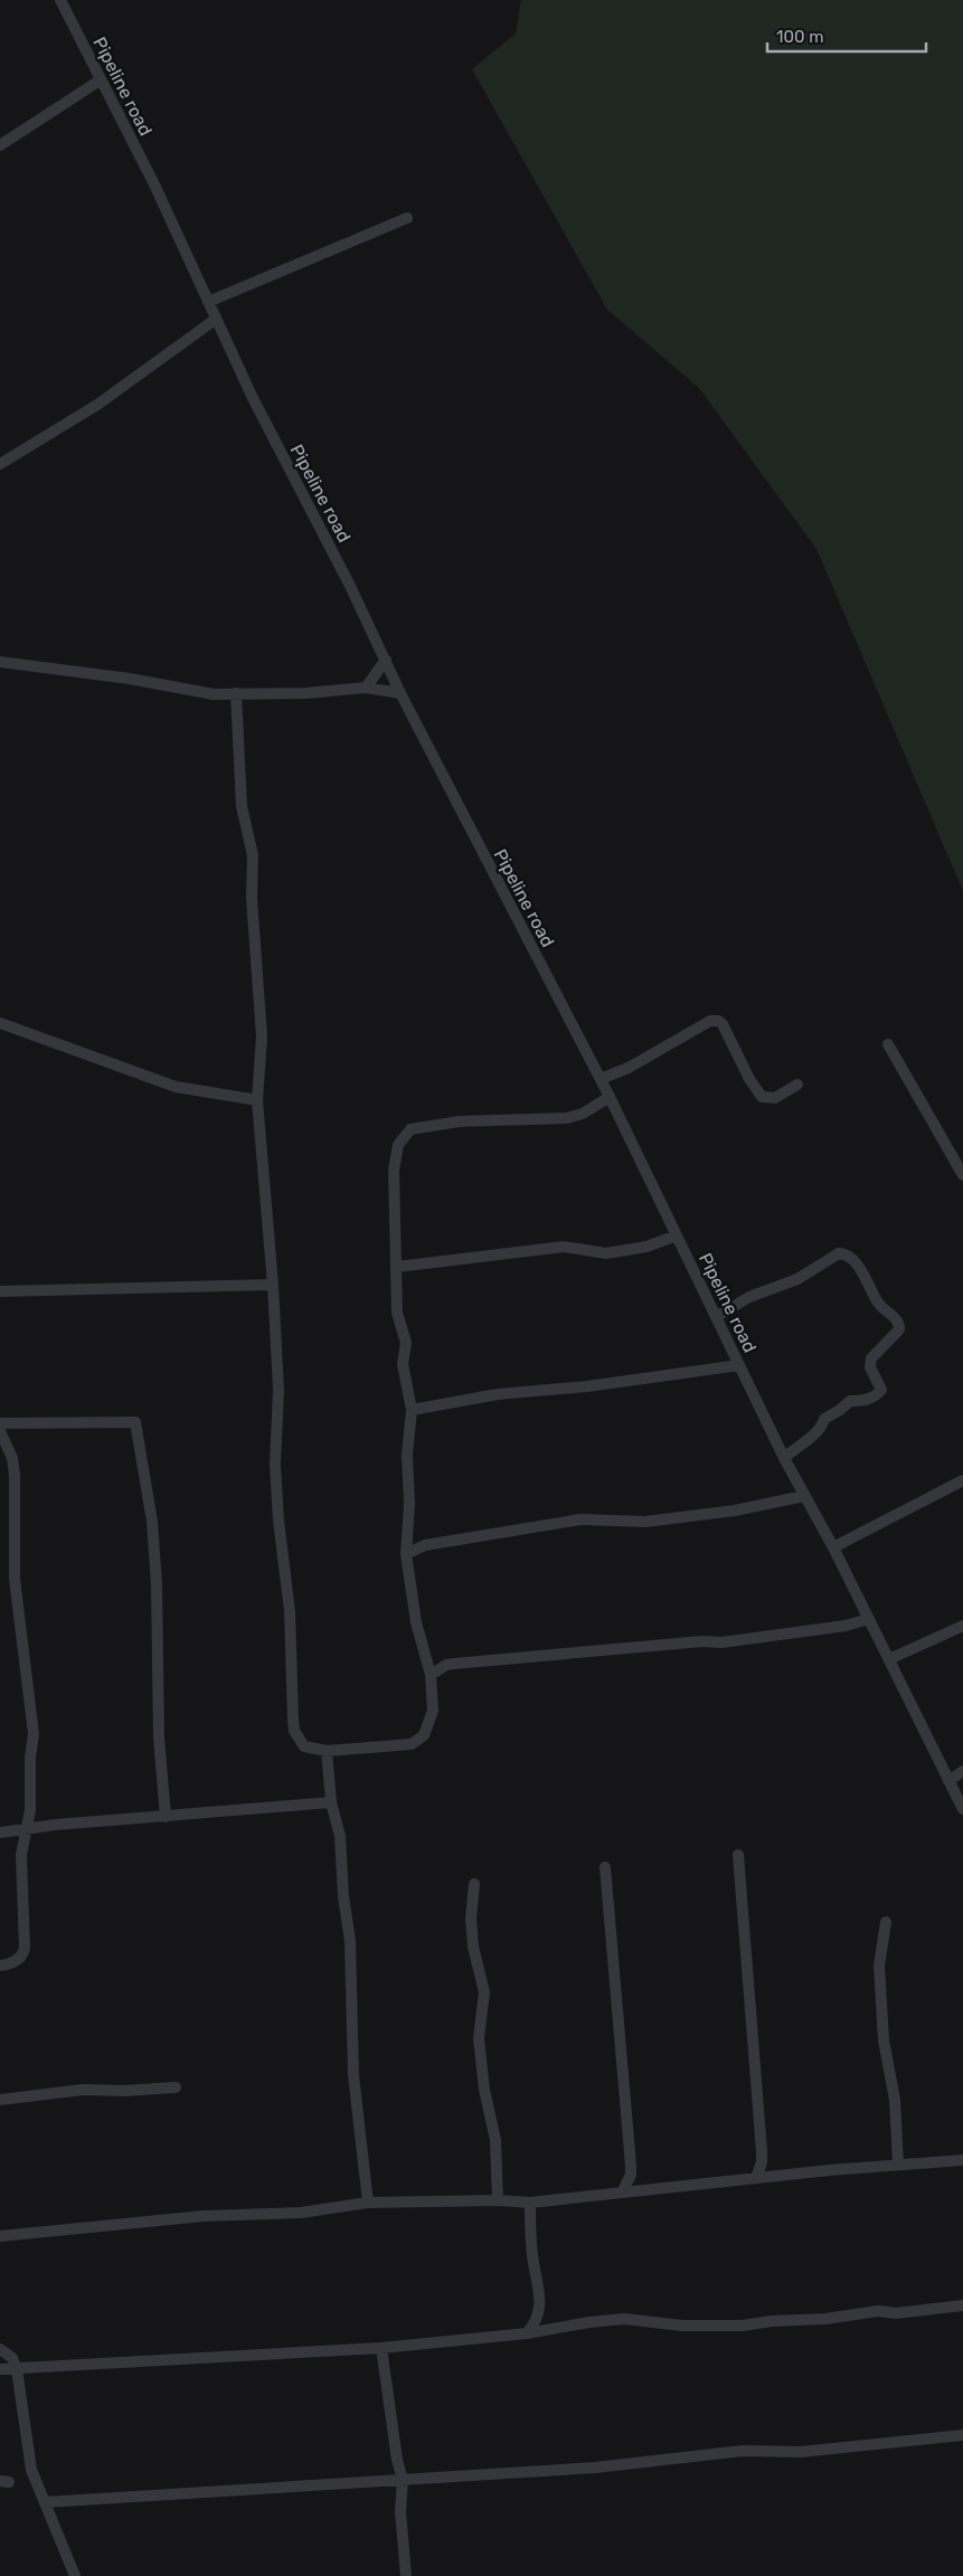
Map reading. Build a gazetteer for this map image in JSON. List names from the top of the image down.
{
  "streets": {
    "street": ["Pipeline road"]
  },
  "scale_bar": "100 m"
}
